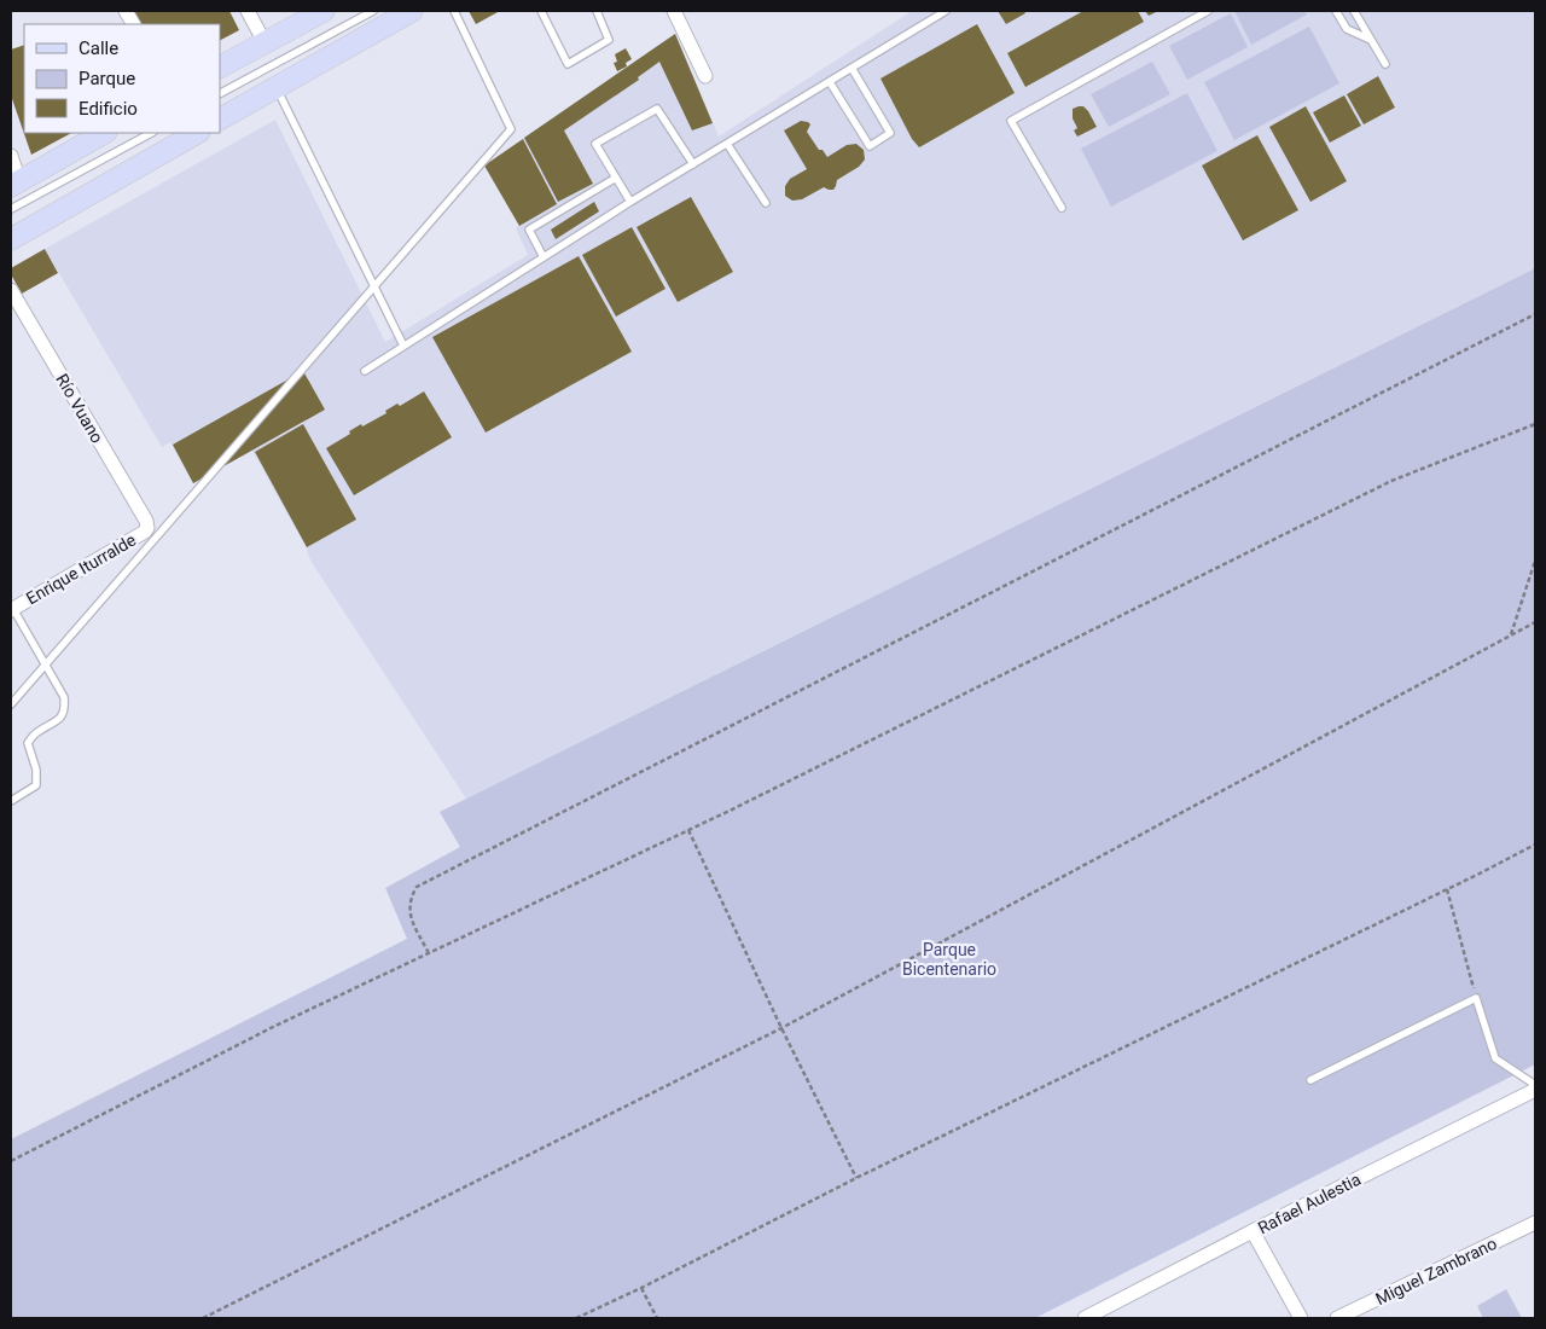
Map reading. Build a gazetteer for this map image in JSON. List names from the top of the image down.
{
  "streets": {
    "street": [
      "Río Vuano",
      "Enrique Iturralde",
      "Rafael Aulestia",
      "Miguel Zambrano"
    ]
  },
  "crossings": [
    ["Río Vuano", "Enrique Iturralde"]
  ],
  "parks": ["Parque Bicentenario"],
  "legend": ["Calle", "Parque", "Edificio"]
}
